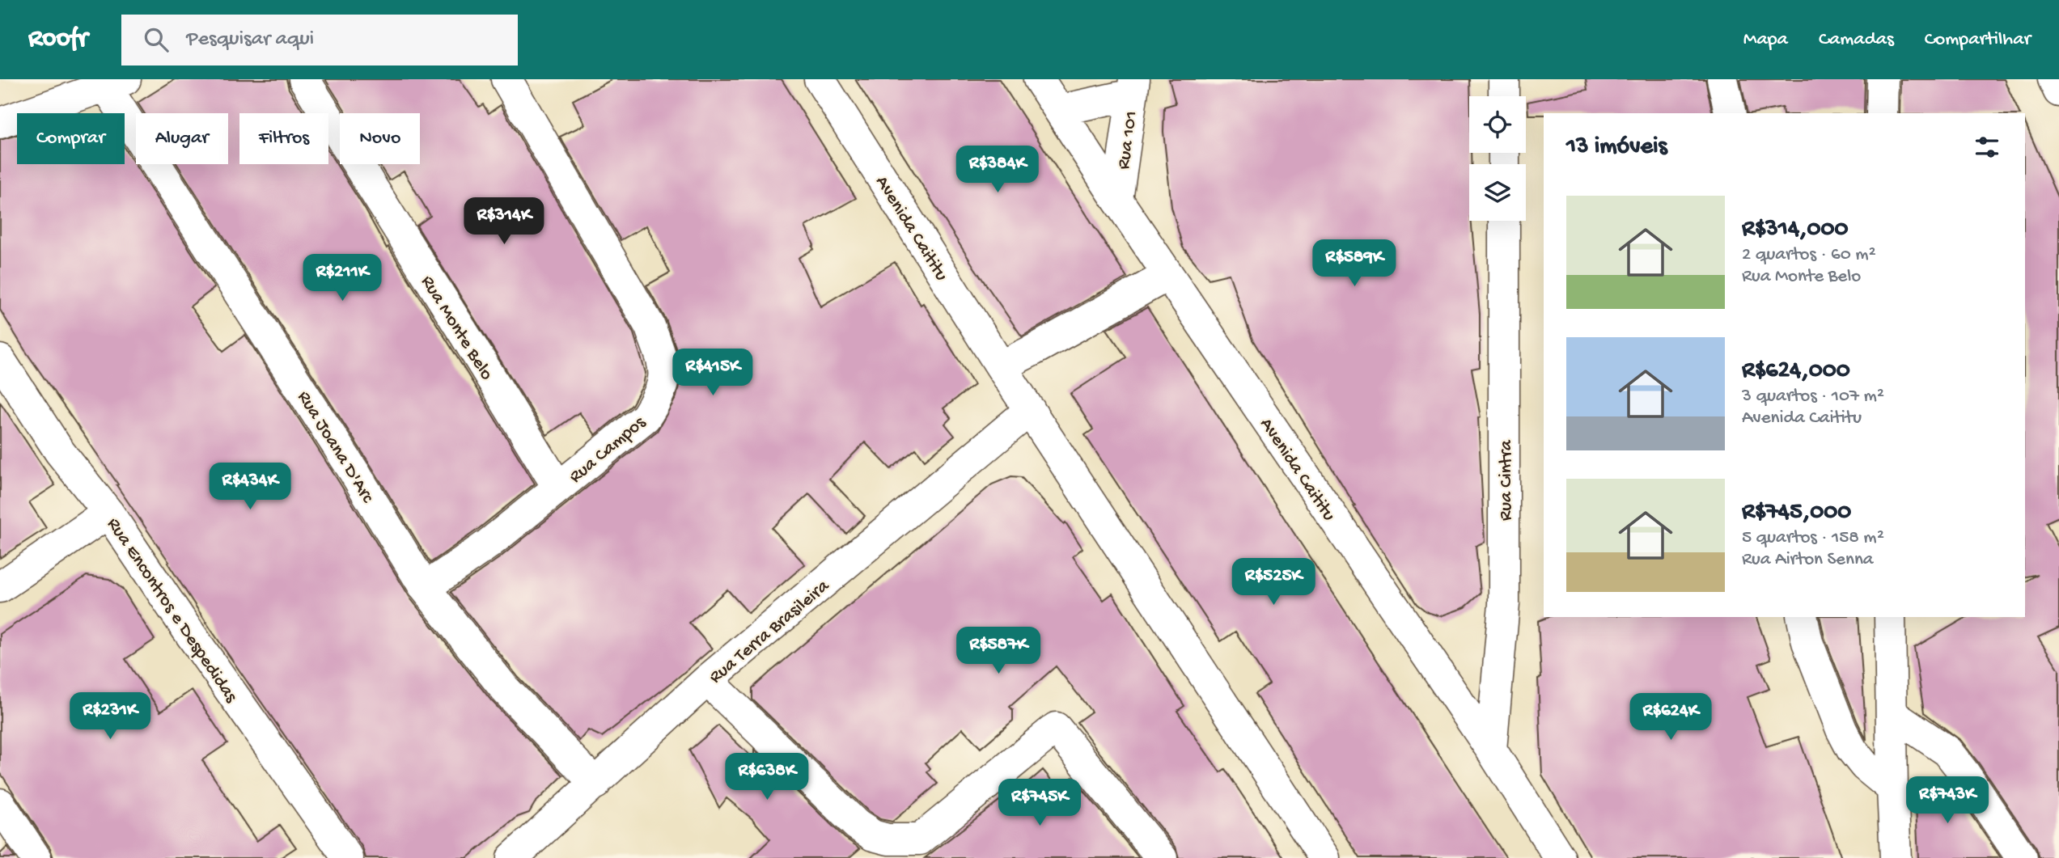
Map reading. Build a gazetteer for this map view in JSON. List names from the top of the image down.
{
  "streets": {
    "street": [
      "Rua 101",
      "Avenida Caititu",
      "Rua Monte Belo",
      "Rua Joana D'Arc",
      "Rua Campos",
      "Rua Cintra",
      "Rua Encontros e Despedidas",
      "Rua Terra Brasileira"
    ]
  },
  "crossings": [
    ["Rua 101", "Avenida Caititu"],
    ["Avenida Caititu", "Rua Cintra"],
    ["Avenida Caititu", "Rua Terra Brasileira"],
    ["Rua Monte Belo", "Rua Campos"],
    ["Rua Joana D'Arc", "Rua Campos"],
    ["Rua Joana D'Arc", "Rua Terra Brasileira"]
  ],
  "page": {
    "header": "Roofr",
    "search": "Pesquisar aqui",
    "nav": ["Mapa", "Camadas", "Compartilhar"],
    "chip": [
      "Comprar",
      "Alugar",
      "Filtros",
      "Novo"
    ],
    "heading": "13 imóveis",
    "price": [
      "R$384K",
      "R$314K",
      "R$589K",
      "R$211K",
      "R$415K",
      "R$434K",
      "R$525K",
      "R$587K",
      "R$231K",
      "R$624K",
      "R$638K",
      "R$743K",
      "R$745K"
    ],
    "list": [
      {
        "name": "R$314,000",
        "note": "2 quartos · 60 m² · Rua Monte Belo"
      },
      {
        "name": "R$624,000",
        "note": "3 quartos · 107 m² · Avenida Caititu"
      },
      {
        "name": "R$745,000",
        "note": "5 quartos · 158 m² · Rua Airton Senna"
      }
    ]
  }
}
